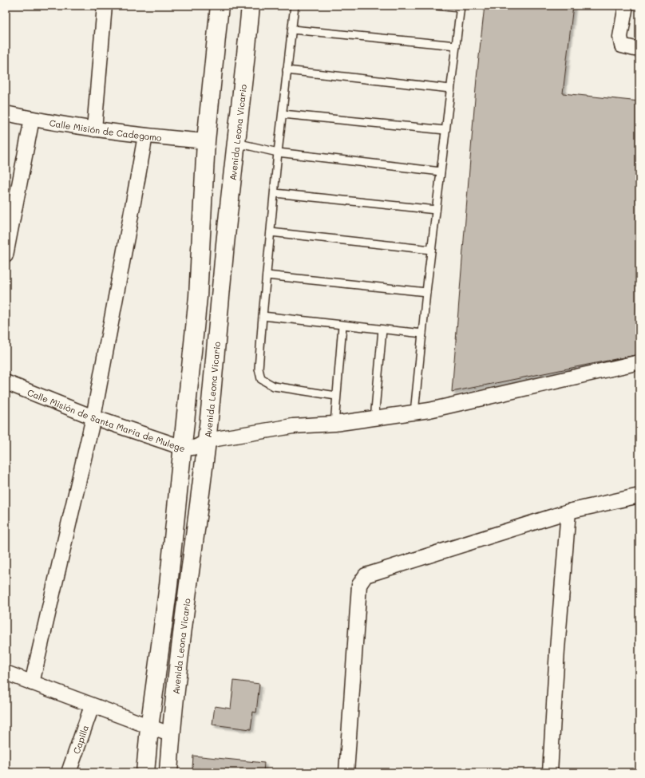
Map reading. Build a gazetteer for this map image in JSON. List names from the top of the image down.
{
  "streets": {
    "street": [
      "Calle Misión de Cadegomo",
      "Avenida Leona Vicario",
      "Calle Misión de Santa Maria de Mulege",
      "Capilla"
    ]
  },
  "crossings": [
    ["Avenida Leona Vicario", "Calle Misión de Santa Maria de Mulege"]
  ]
}
